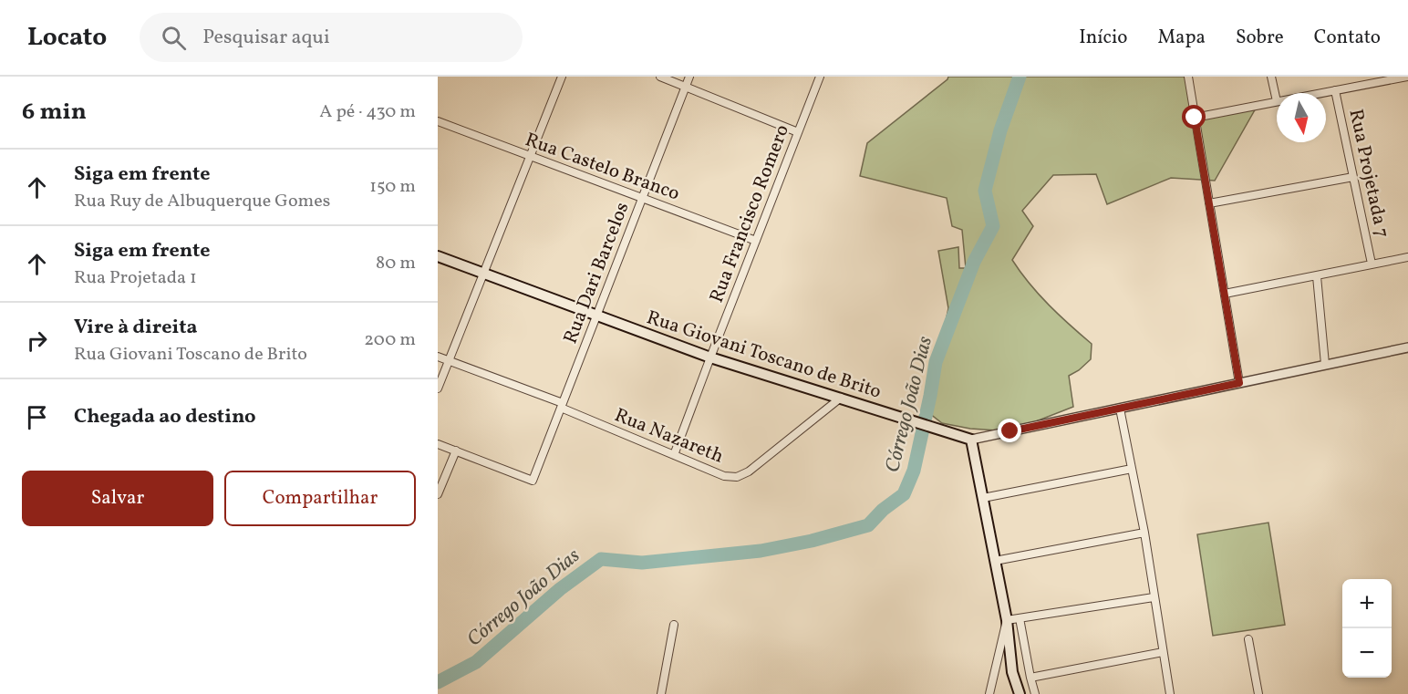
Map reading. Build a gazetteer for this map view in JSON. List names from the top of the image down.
{
  "streets": {
    "main road": ["Rua Giovani Toscano de Brito"],
    "street": [
      "Rua Castelo Branco",
      "Rua Projetada 7",
      "Rua Francisco Romero",
      "Rua Dari Barcelos",
      "Rua Nazareth"
    ]
  },
  "crossings": [
    ["Rua Castelo Branco", "Rua Francisco Romero"],
    ["Rua Castelo Branco", "Rua Dari Barcelos"],
    ["Rua Francisco Romero", "Rua Giovani Toscano de Brito"],
    ["Rua Francisco Romero", "Rua Nazareth"],
    ["Rua Dari Barcelos", "Rua Giovani Toscano de Brito"],
    ["Rua Dari Barcelos", "Rua Nazareth"],
    ["Rua Giovani Toscano de Brito", "Rua Nazareth"]
  ],
  "water": ["Córrego João Dias"],
  "north": "bottom",
  "page": {
    "header": "Locato",
    "search": "Pesquisar aqui",
    "nav": [
      "Início",
      "Mapa",
      "Sobre",
      "Contato"
    ],
    "heading": ["6 min", "A pé · 430 m"],
    "list": [
      ["Siga em frente", "Rua Ruy de Albuquerque Gomes", "150 m"],
      ["Siga em frente", "Rua Projetada 1", "80 m"],
      ["Vire à direita", "Rua Giovani Toscano de Brito", "200 m"],
      "Chegada ao destino"
    ],
    "buttons": ["Salvar", "Compartilhar"],
    "map_buttons": ["+", "−"]
  }
}
